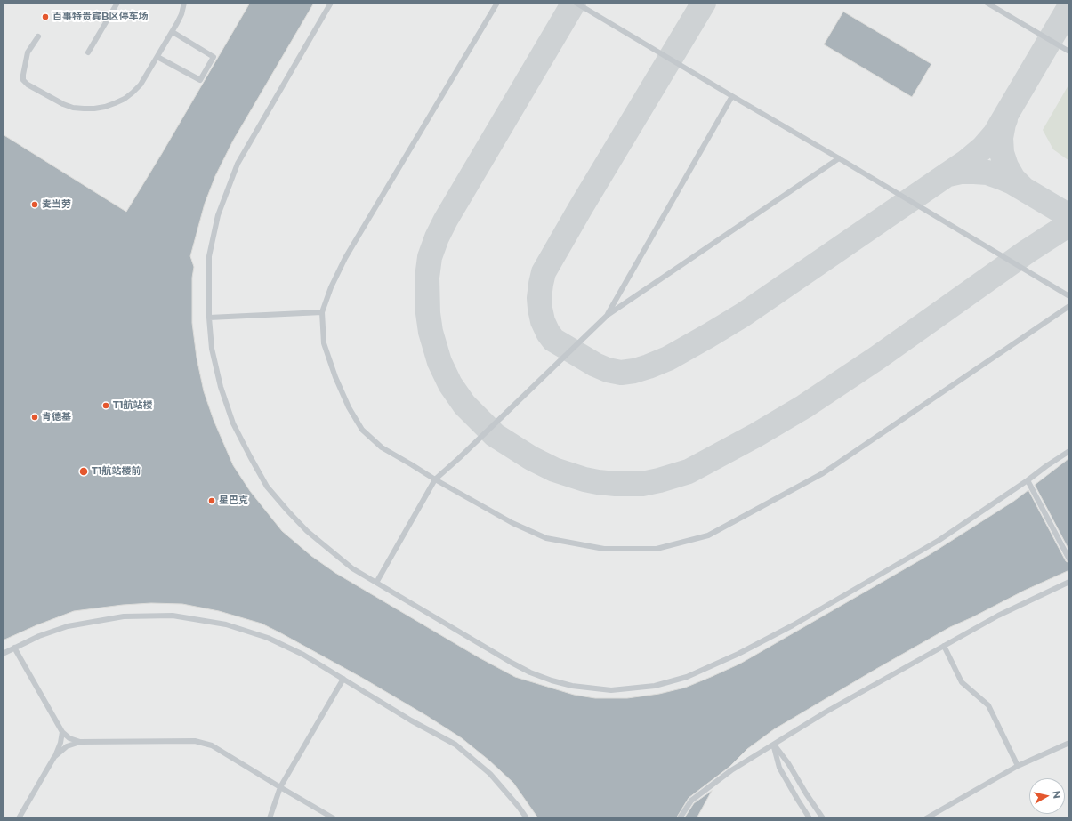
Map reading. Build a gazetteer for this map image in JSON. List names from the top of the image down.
{
  "places": [
    "百事特贵宾B区停车场",
    "麦当劳",
    "T1航站楼",
    "肯德基",
    "T1航站楼前",
    "星巴克"
  ],
  "north": "right"
}
